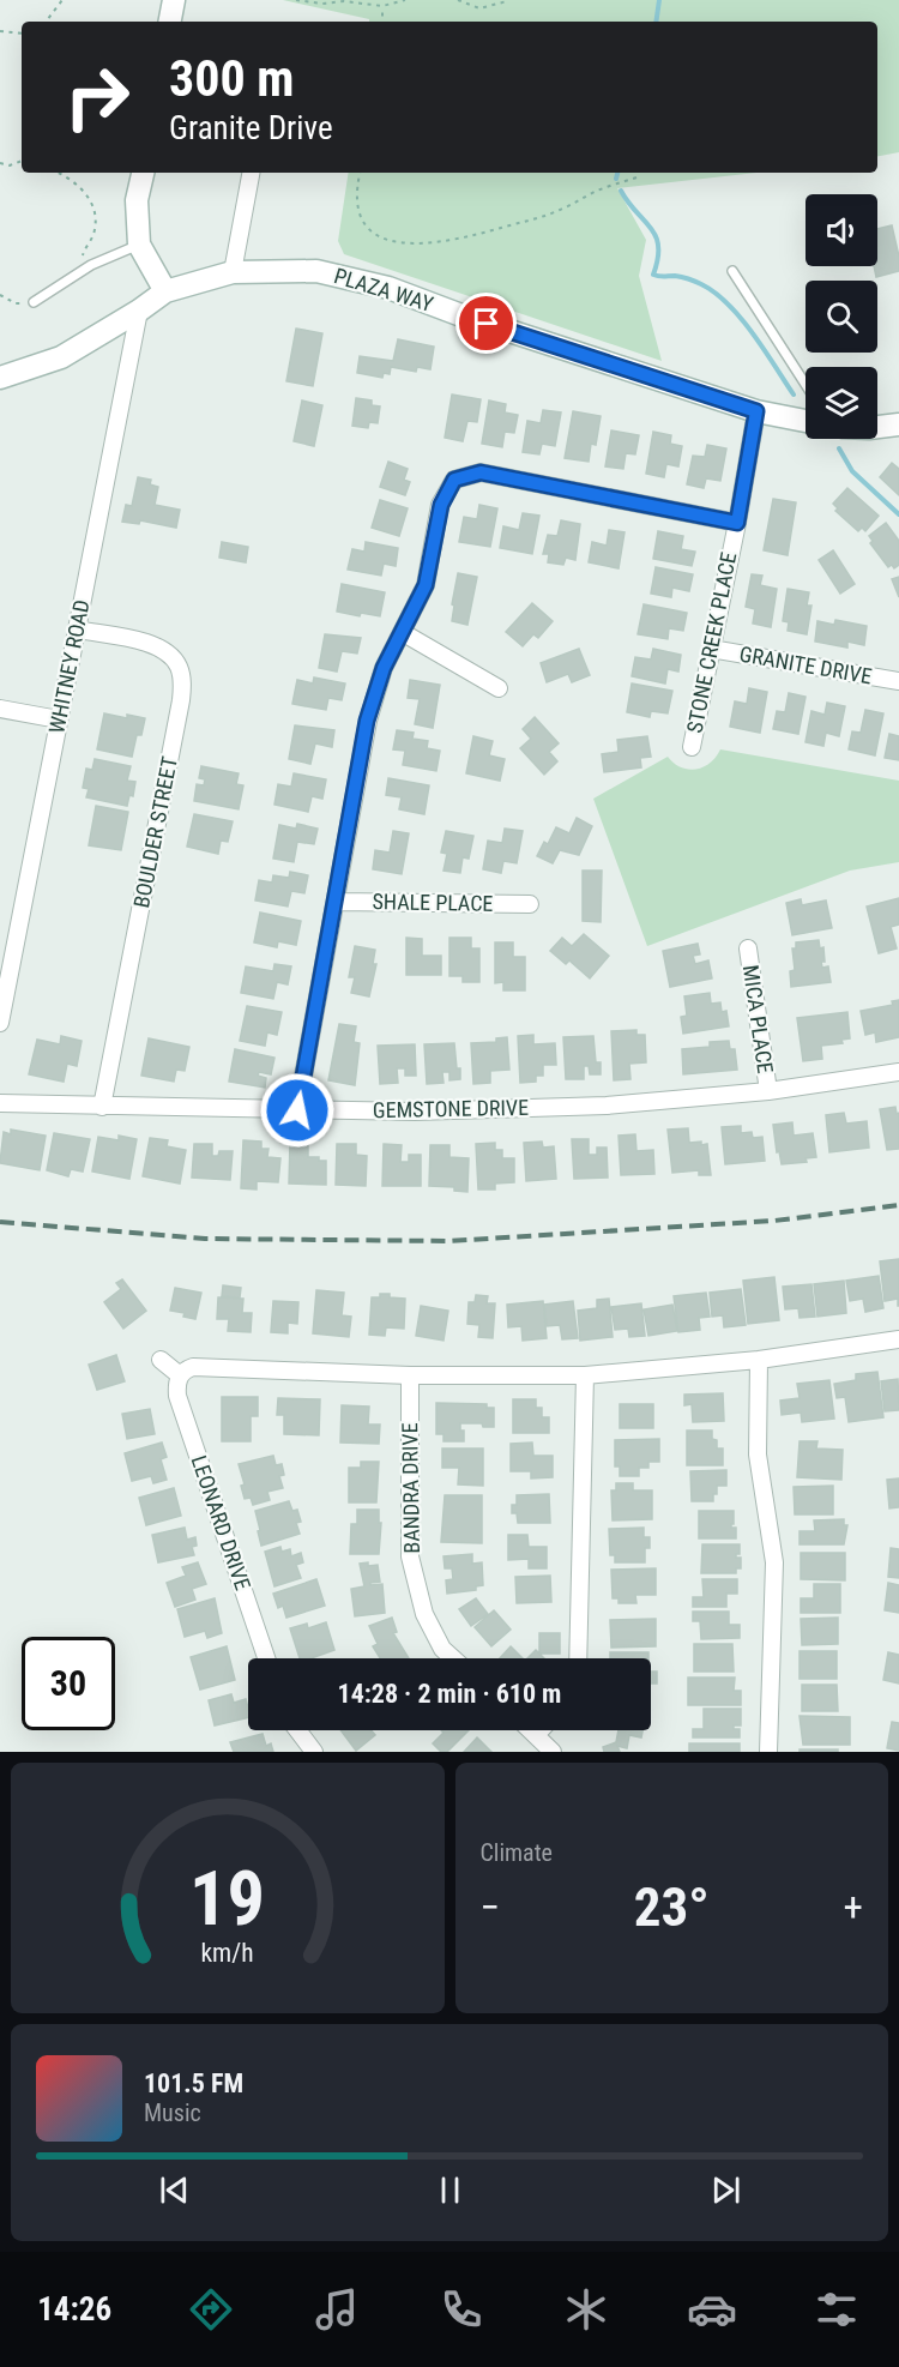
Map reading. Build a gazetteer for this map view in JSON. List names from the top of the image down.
{
  "streets": {
    "main road": ["PLAZA WAY"],
    "street": [
      "STONE CREEK PLACE",
      "GRANITE DRIVE",
      "WHITNEY ROAD",
      "BOULDER STREET",
      "SHALE PLACE",
      "MICA PLACE",
      "GEMSTONE DRIVE",
      "BANDRA DRIVE",
      "LEONARD DRIVE"
    ]
  },
  "crossings": [
    ["PLAZA WAY", "STONE CREEK PLACE"],
    ["PLAZA WAY", "WHITNEY ROAD"],
    ["STONE CREEK PLACE", "GRANITE DRIVE"],
    ["WHITNEY ROAD", "BOULDER STREET"],
    ["BOULDER STREET", "GEMSTONE DRIVE"],
    ["MICA PLACE", "GEMSTONE DRIVE"]
  ],
  "page": {
    "turn": ["300 m", "Granite Drive"],
    "limit": "30",
    "trip": "14:28 · 2 min · 610 m",
    "tile": "Climate",
    "heat": ["−", "23°", "+"],
    "song": ["101.5 FM", "Music"],
    "tabs": "14:26",
    "gauge": ["19", "km/h"]
  }
}
